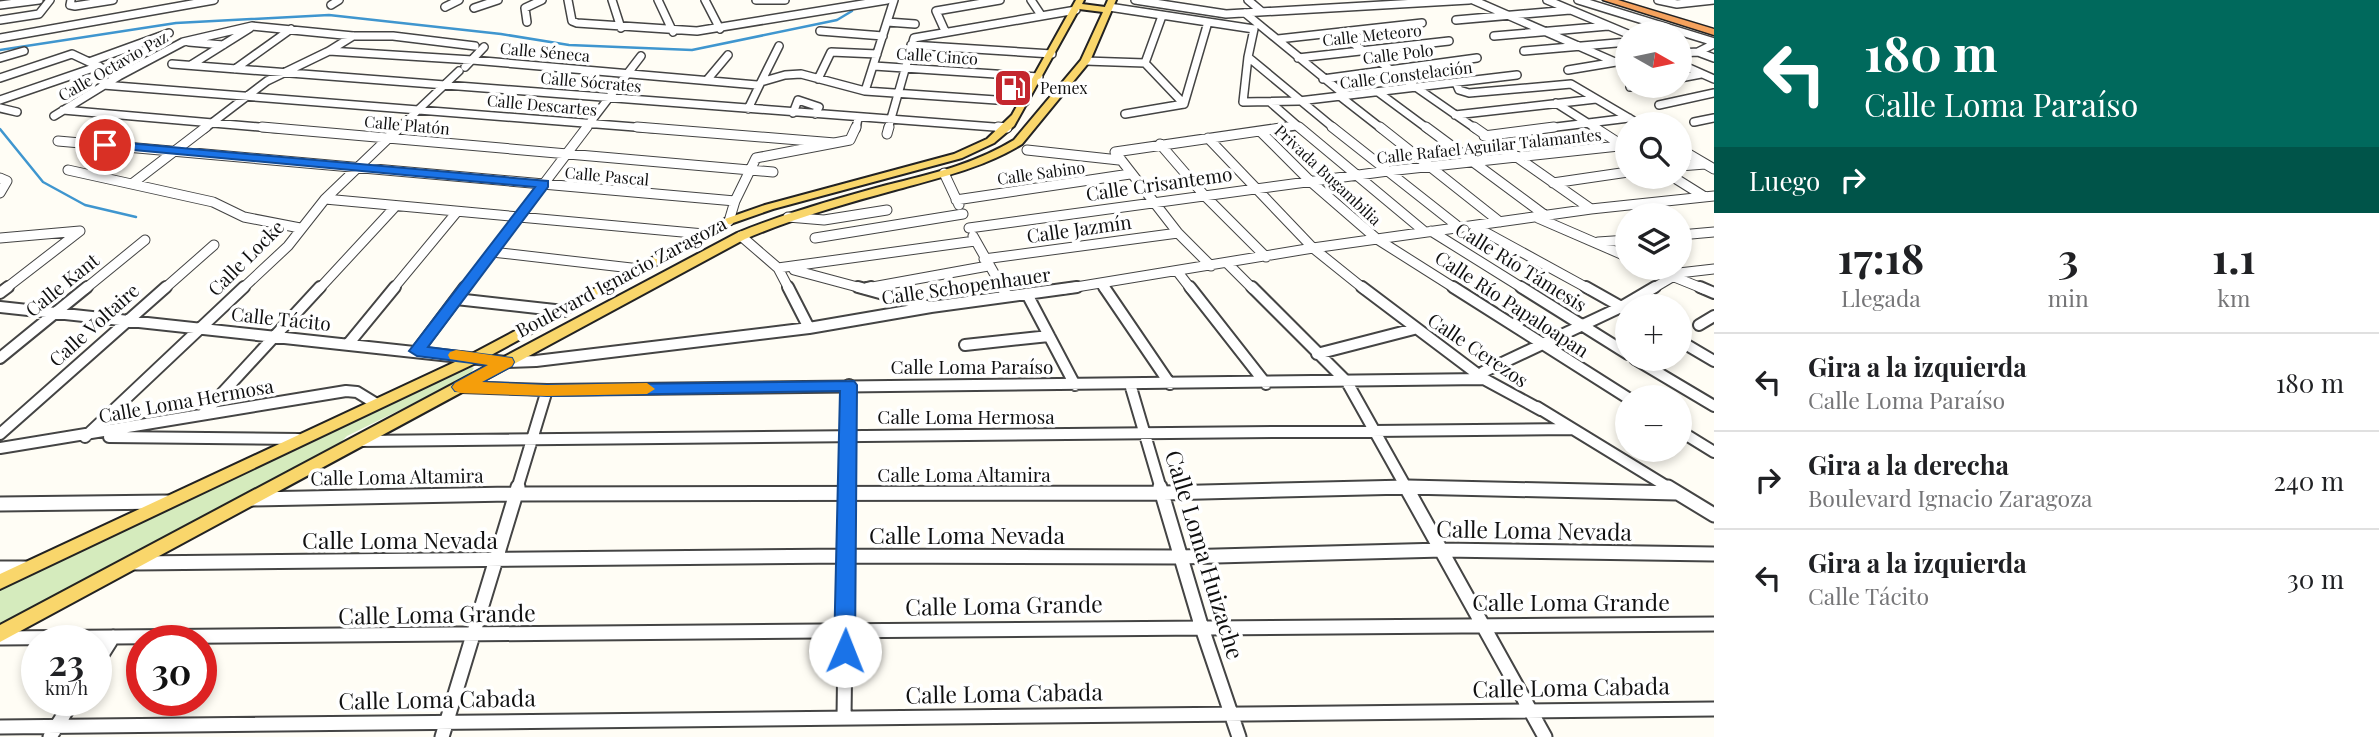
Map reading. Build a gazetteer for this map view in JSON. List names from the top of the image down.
{
  "streets": {
    "main road": ["Boulevard Ignacio Zaragoza"],
    "street": [
      "Calle Meteoro",
      "Calle Séneca",
      "Calle Polo",
      "Calle Cinco",
      "Calle Octavio Paz",
      "Calle Constelación",
      "Calle Sócrates",
      "Calle Descartes",
      "Calle Platón",
      "Calle Rafael Aguilar Talamantes",
      "Calle Sabino",
      "Privada Bugambilia",
      "Calle Pascal",
      "Calle Crisantemo",
      "Calle Jazmín",
      "Calle Locke",
      "Calle Río Támesis",
      "Calle Kant",
      "Calle Schopenhauer",
      "Calle Río Papaloapan",
      "Calle Tácito",
      "Calle Voltaire",
      "Calle Cerezos",
      "Calle Loma Paraíso",
      "Calle Loma Hermosa",
      "Calle Loma Altamira",
      "Calle Loma Nevada",
      "Calle Loma Huizache",
      "Calle Loma Grande",
      "Calle Loma Cabada"
    ]
  },
  "crossings": [
    ["Calle Séneca", "Calle Locke"],
    ["Calle Séneca", "Boulevard Ignacio Zaragoza"],
    ["Calle Cinco", "Boulevard Ignacio Zaragoza"],
    ["Calle Octavio Paz", "Calle Descartes"],
    ["Calle Octavio Paz", "Calle Platón"],
    ["Calle Constelación", "Calle Río Támesis"],
    ["Calle Sócrates", "Calle Locke"],
    ["Calle Sócrates", "Boulevard Ignacio Zaragoza"],
    ["Calle Descartes", "Calle Locke"],
    ["Calle Platón", "Calle Locke"],
    ["Calle Rafael Aguilar Talamantes", "Calle Crisantemo"],
    ["Calle Rafael Aguilar Talamantes", "Calle Río Támesis"],
    ["Privada Bugambilia", "Calle Crisantemo"],
    ["Privada Bugambilia", "Calle Schopenhauer"],
    ["Privada Bugambilia", "Calle Río Papaloapan"],
    ["Calle Pascal", "Calle Locke"],
    ["Calle Crisantemo", "Calle Río Támesis"],
    ["Calle Crisantemo", "Calle Cerezos"],
    ["Calle Locke", "Calle Tácito"],
    ["Calle Locke", "Calle Loma Hermosa"],
    ["Calle Río Támesis", "Calle Schopenhauer"],
    ["Boulevard Ignacio Zaragoza", "Calle Schopenhauer"],
    ["Boulevard Ignacio Zaragoza", "Calle Tácito"],
    ["Boulevard Ignacio Zaragoza", "Calle Loma Paraíso"],
    ["Boulevard Ignacio Zaragoza", "Calle Loma Hermosa"],
    ["Boulevard Ignacio Zaragoza", "Calle Loma Altamira"],
    ["Boulevard Ignacio Zaragoza", "Calle Loma Nevada"],
    ["Boulevard Ignacio Zaragoza", "Calle Loma Grande"],
    ["Calle Kant", "Calle Tácito"],
    ["Calle Schopenhauer", "Calle Río Papaloapan"],
    ["Calle Schopenhauer", "Calle Tácito"],
    ["Calle Schopenhauer", "Calle Cerezos"],
    ["Calle Tácito", "Calle Voltaire"],
    ["Calle Cerezos", "Calle Loma Paraíso"],
    ["Calle Cerezos", "Calle Loma Hermosa"],
    ["Calle Cerezos", "Calle Loma Altamira"],
    ["Calle Loma Paraíso", "Calle Loma Huizache"],
    ["Calle Loma Hermosa", "Calle Loma Huizache"],
    ["Calle Loma Altamira", "Calle Loma Huizache"],
    ["Calle Loma Nevada", "Calle Loma Huizache"],
    ["Calle Loma Huizache", "Calle Loma Grande"],
    ["Calle Loma Huizache", "Calle Loma Cabada"]
  ],
  "places": {
    "fuel station": ["Pemex"]
  },
  "north": "right",
  "page": {
    "turn": ["180 m", "Calle Loma Paraíso"],
    "map_buttons": ["+", "−"],
    "then": "Luego",
    "eta": [
      "17:18",
      "Llegada",
      "3",
      "min",
      "1.1",
      "km"
    ],
    "list": [
      {
        "name": "Gira a la izquierda",
        "note": "Calle Loma Paraíso",
        "value": "180 m"
      },
      {
        "name": "Gira a la derecha",
        "note": "Boulevard Ignacio Zaragoza",
        "value": "240 m"
      },
      {
        "name": "Gira a la izquierda",
        "note": "Calle Tácito",
        "value": "30 m"
      }
    ],
    "speed": "23 km/h",
    "limit": "30"
  }
}
